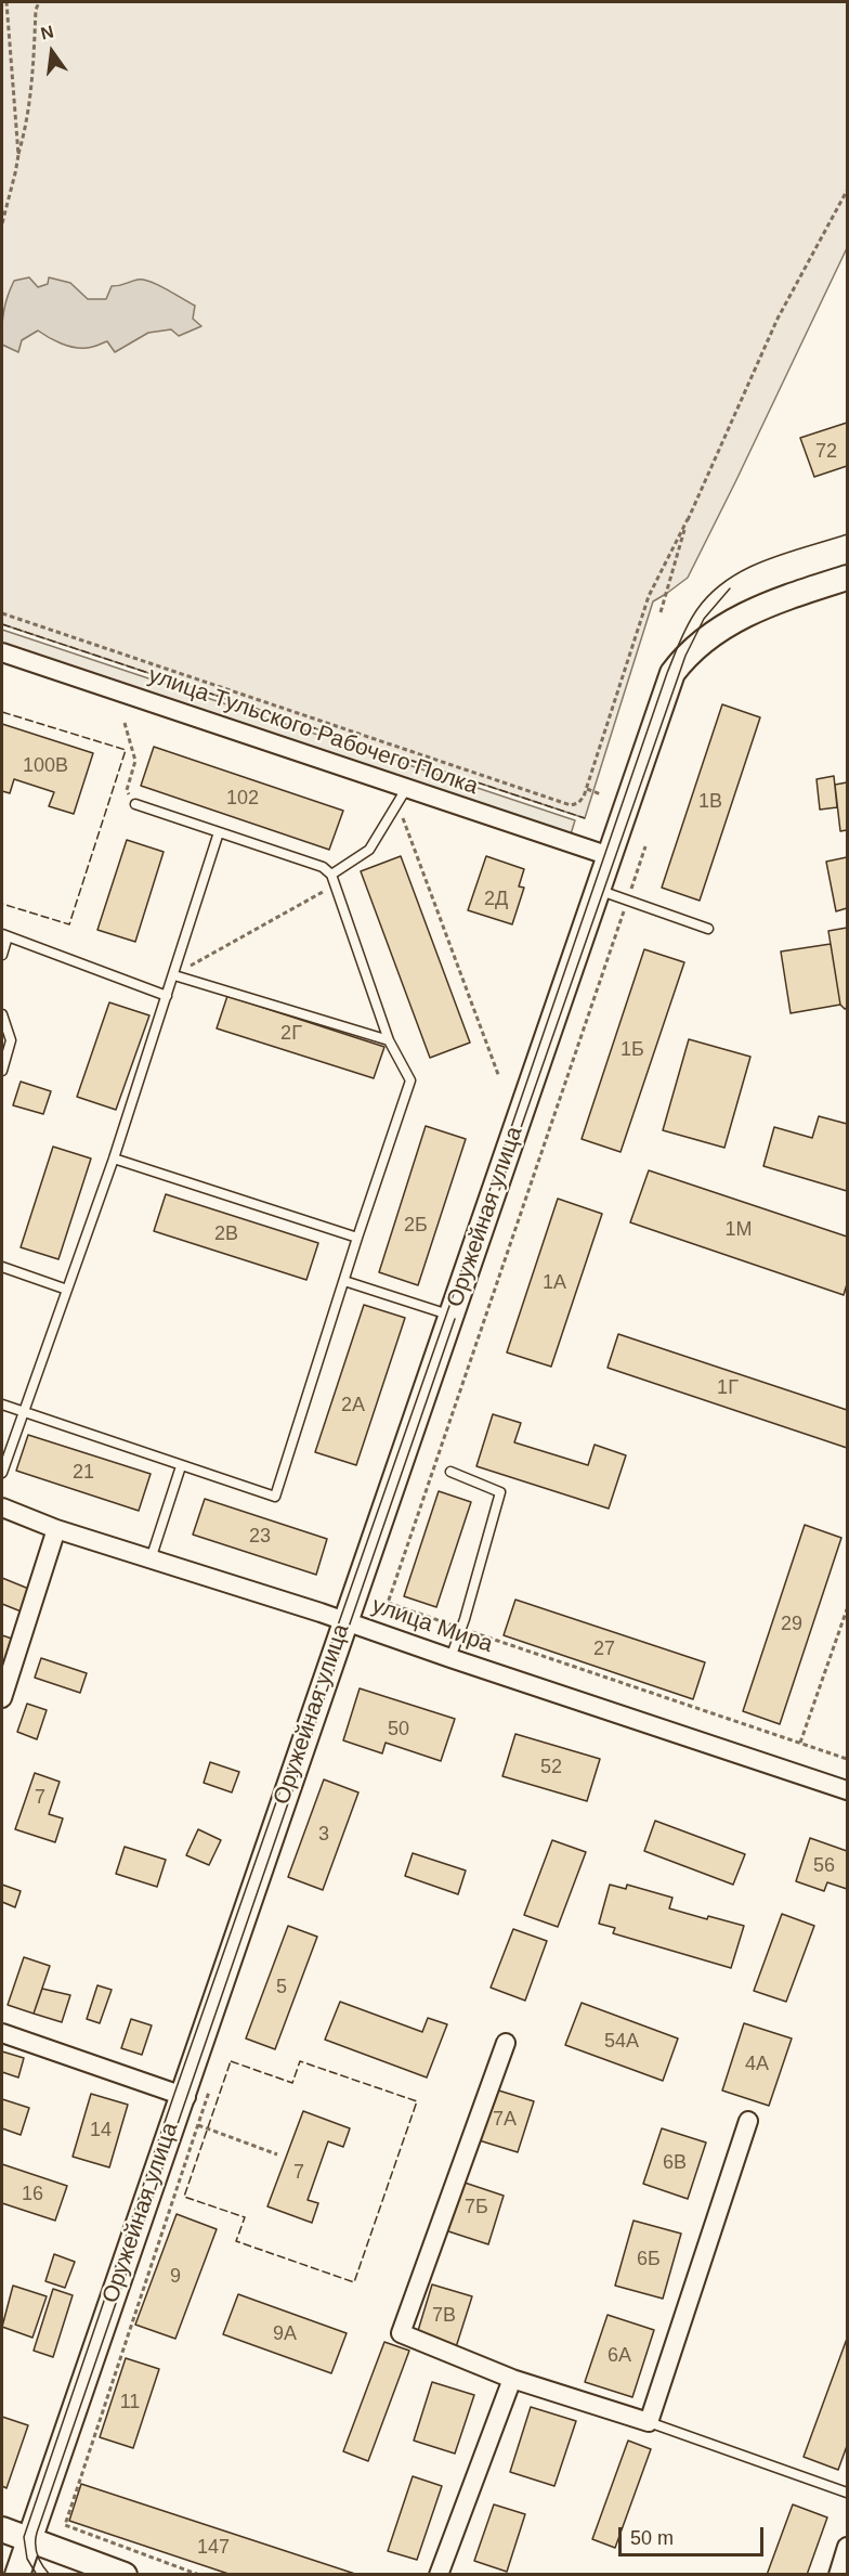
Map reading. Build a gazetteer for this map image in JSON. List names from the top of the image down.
{
  "streets": {
    "street": ["улица Тульского Рабочего Полка", "Оружейная улица", "улица Мира"]
  },
  "crossings": [
    ["улица Тульского Рабочего Полка", "Оружейная улица"],
    ["Оружейная улица", "улица Мира"]
  ],
  "house_numbers": [
    "72",
    "100В",
    "102",
    "1В",
    "2Д",
    "2Г",
    "1Б",
    "2Б",
    "1М",
    "2В",
    "1А",
    "1Г",
    "2А",
    "21",
    "23",
    "29",
    "27",
    "50",
    "52",
    "7",
    "3",
    "56",
    "5",
    "54А",
    "4А",
    "7А",
    "14",
    "6В",
    "7",
    "16",
    "7Б",
    "6Б",
    "9",
    "7В",
    "9А",
    "6А",
    "11",
    "147"
  ],
  "scale_bar": "50 m",
  "north": "top"
}
